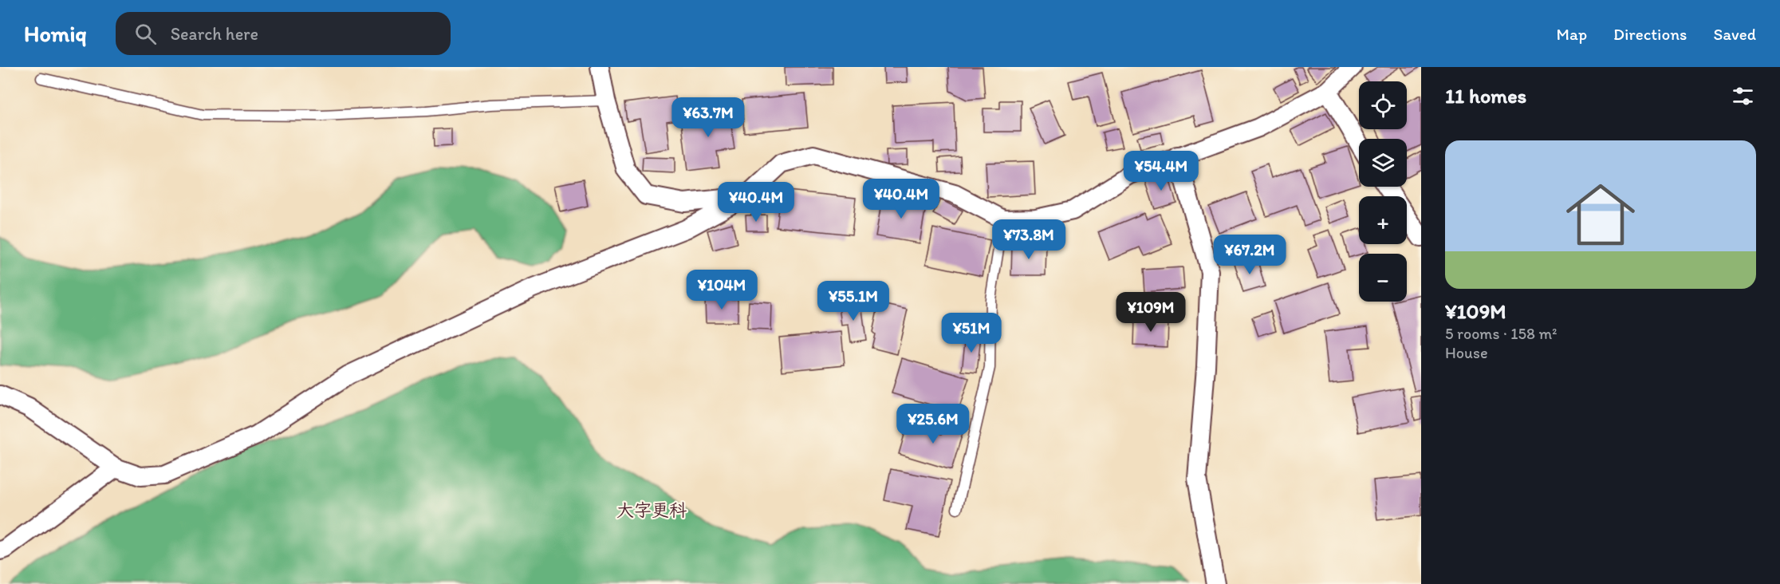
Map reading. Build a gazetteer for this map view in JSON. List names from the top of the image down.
{
  "districts": ["大字更科"],
  "page": {
    "header": "Homiq",
    "search": "Search here",
    "nav": ["Map", "Directions", "Saved"],
    "heading": "11 homes",
    "map_buttons": ["+", "−"],
    "price": [
      "¥63.7M",
      "¥54.4M",
      "¥40.4M",
      "¥40.4M",
      "¥73.8M",
      "¥67.2M",
      "¥104M",
      "¥55.1M",
      "¥109M",
      "¥51M",
      "¥25.6M"
    ],
    "list": [
      {
        "name": "¥109M",
        "note": "5 rooms · 158 m² · House"
      }
    ]
  }
}
